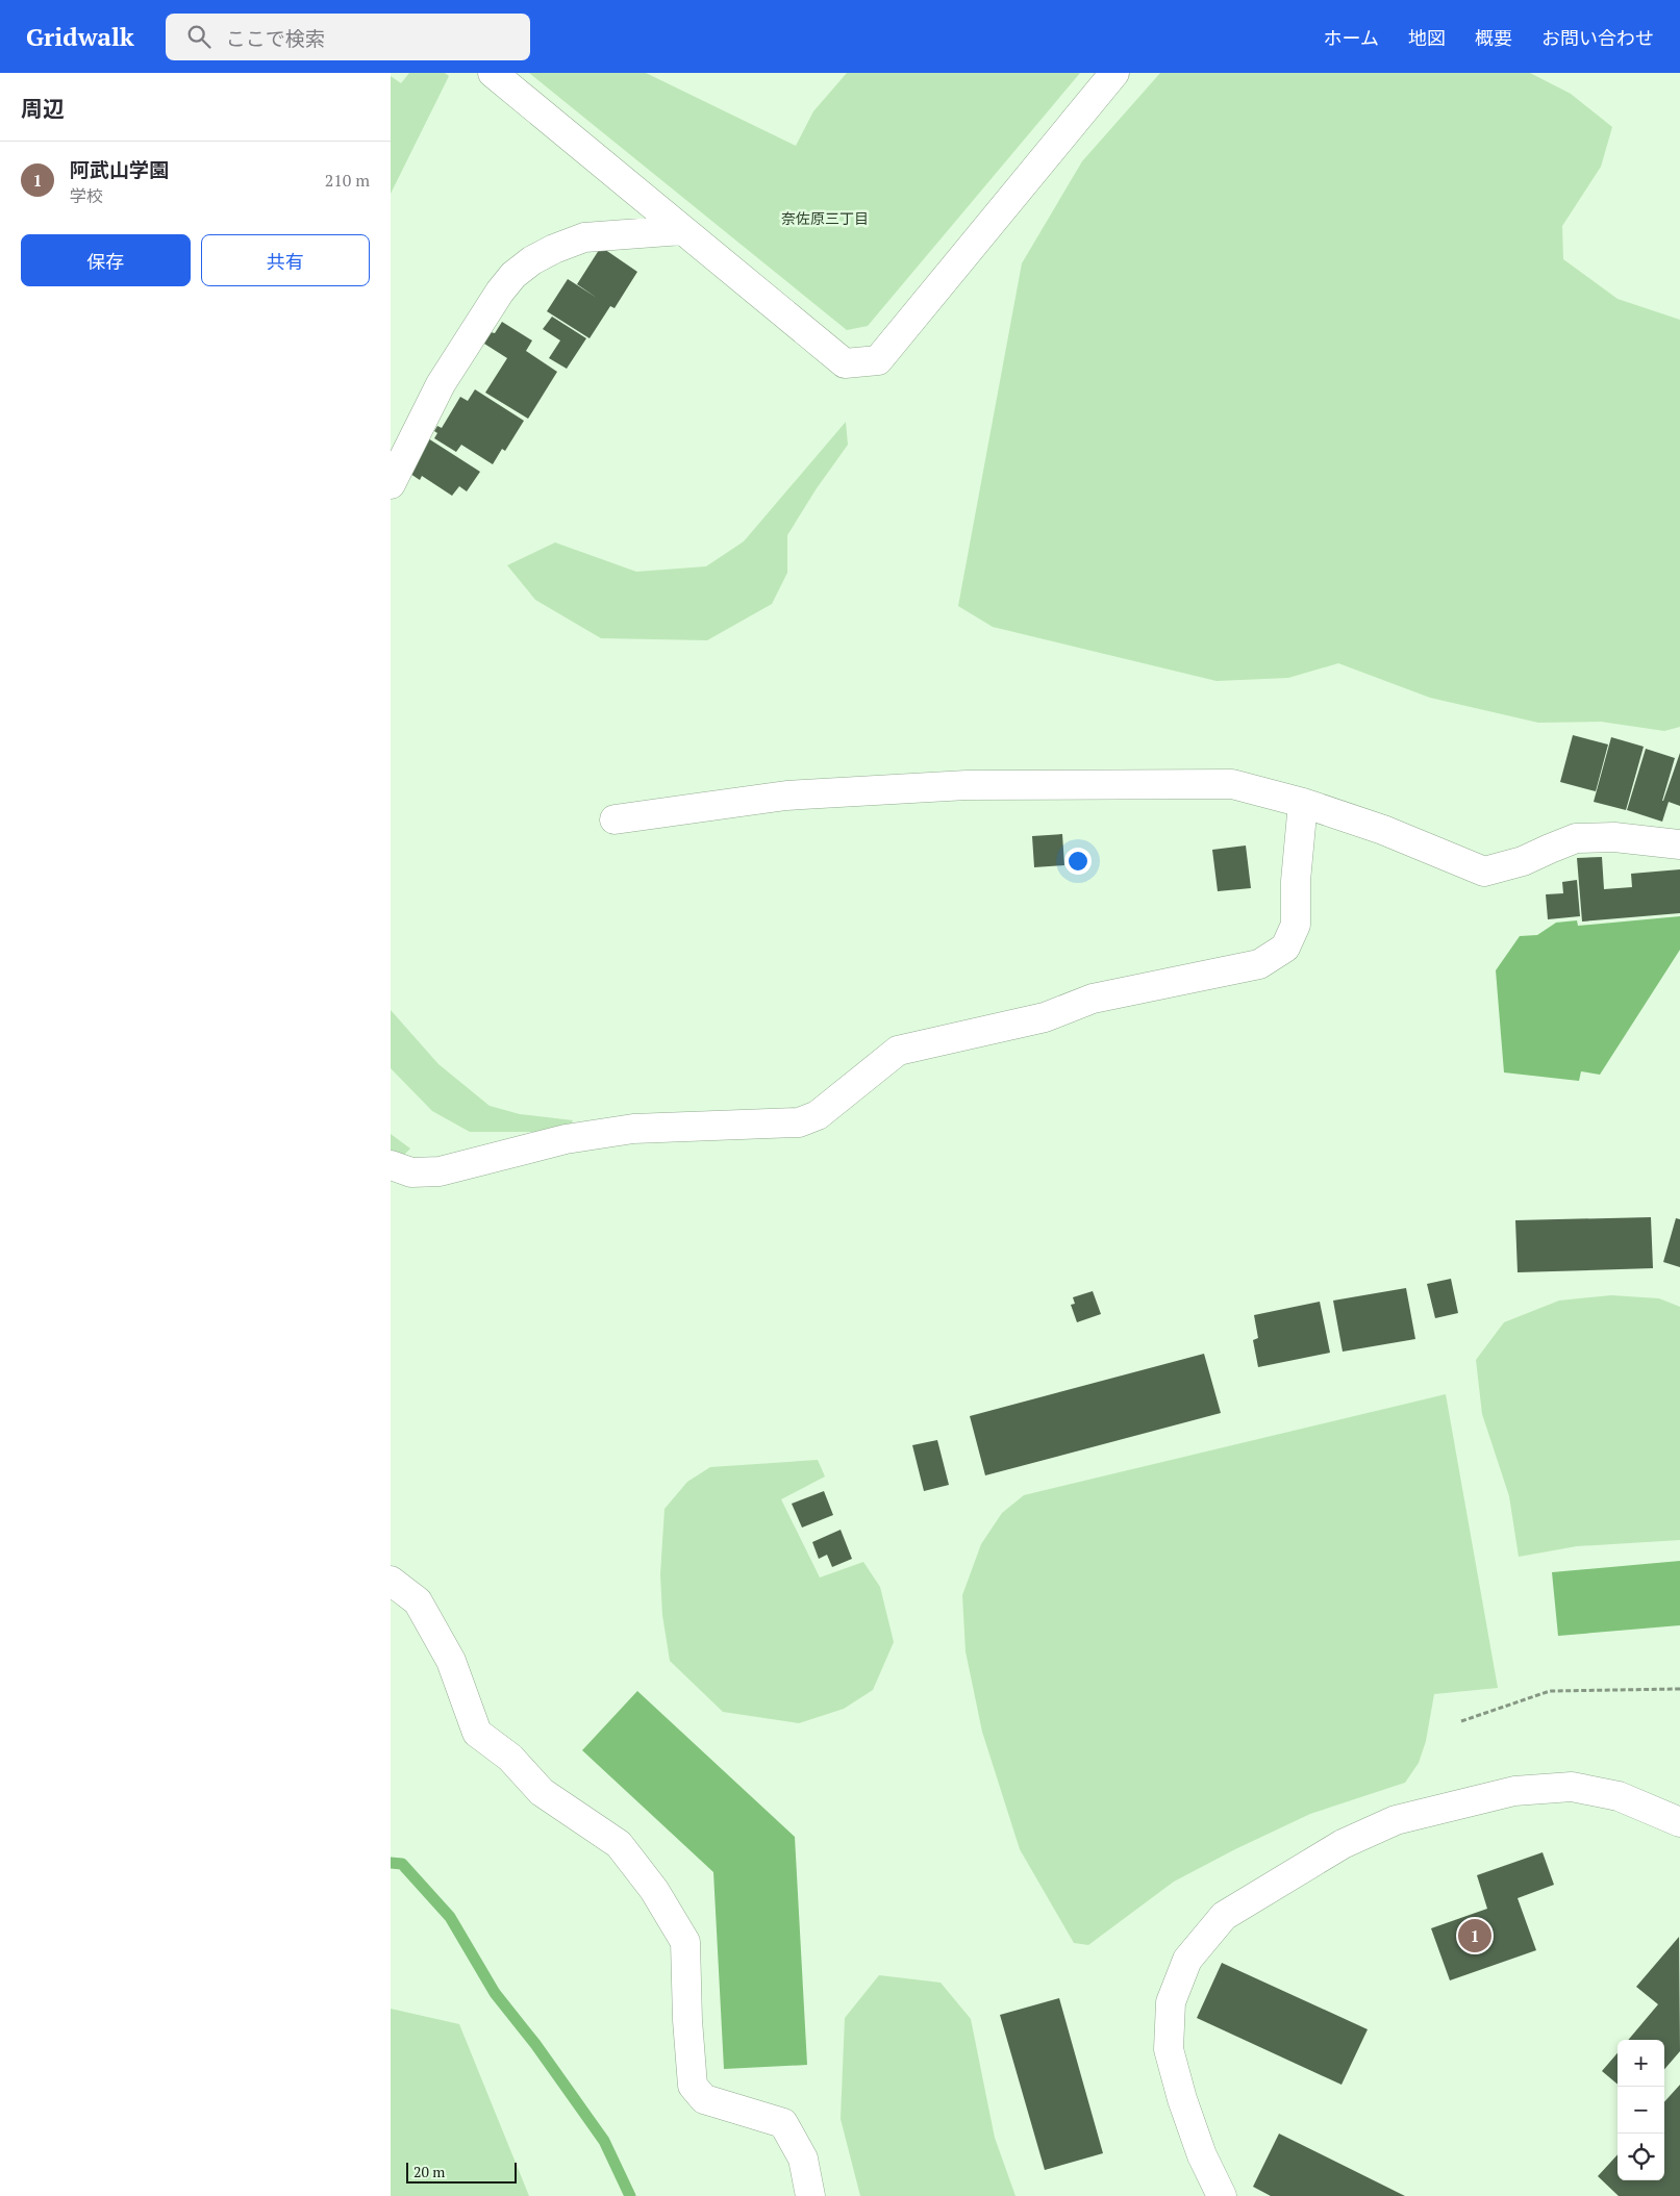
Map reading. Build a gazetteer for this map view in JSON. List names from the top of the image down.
{
  "districts": ["奈佐原三丁目"],
  "scale_bar": "20 m",
  "page": {
    "header": "Gridwalk",
    "search": "ここで検索",
    "nav": [
      "ホーム",
      "地図",
      "概要",
      "お問い合わせ"
    ],
    "heading": "周辺",
    "list": [
      {
        "mark": "1",
        "name": "阿武山学園",
        "note": "学校",
        "value": "210 m"
      }
    ],
    "buttons": ["保存", "共有"],
    "pins": "1",
    "map_buttons": ["+", "−"],
    "scale": "20 m"
  }
}
